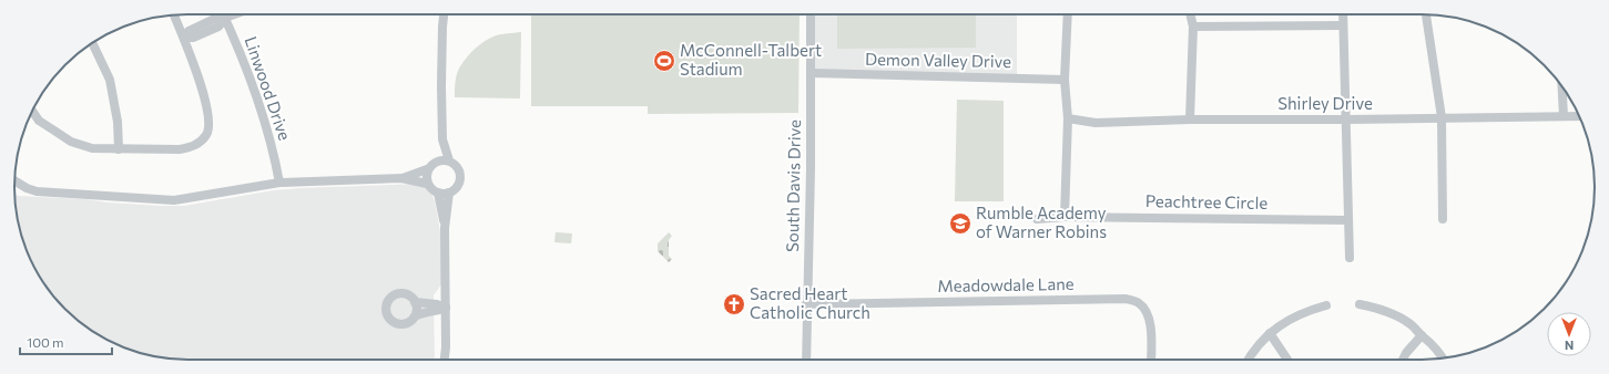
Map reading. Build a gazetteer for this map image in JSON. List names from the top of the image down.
{
  "streets": {
    "street": [
      "Demon Valley Drive",
      "Linwood Drive",
      "Shirley Drive",
      "South Davis Drive",
      "Peachtree Circle",
      "Meadowdale Lane"
    ]
  },
  "crossings": [
    ["Demon Valley Drive", "South Davis Drive"],
    ["South Davis Drive", "Meadowdale Lane"]
  ],
  "places": {
    "sports": ["McConnell-Talbert Stadium"],
    "school or university": ["Rumble Academy of Warner Robins"],
    "church": ["Sacred Heart Catholic Church"]
  },
  "scale_bar": "100 m",
  "north": "bottom"
}
